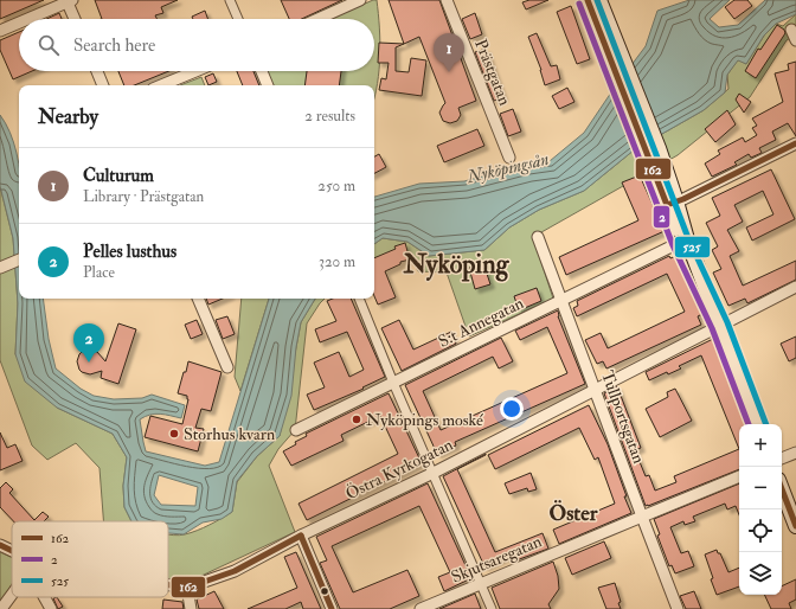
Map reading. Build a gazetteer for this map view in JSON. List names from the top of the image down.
{
  "streets": {
    "street": [
      "Prästgatan",
      "S:t Annegatan",
      "Tullportsgatan",
      "Östra Kyrkogatan",
      "Skjutsaregatan"
    ]
  },
  "crossings": [
    ["S:t Annegatan", "Tullportsgatan"],
    ["Tullportsgatan", "Östra Kyrkogatan"],
    ["Tullportsgatan", "Skjutsaregatan"]
  ],
  "districts": ["Nyköping", "Öster"],
  "water": ["Nyköpingsån"],
  "places": ["Nyköpings moské", "Storhus kvarn"],
  "lines": ["transit line 162", "transit line 525", "transit line 2"],
  "legend": ["162", "2", "525"],
  "page": {
    "search": "Search here",
    "pins": ["1", "2"],
    "heading": ["Nearby", "2 results"],
    "list": [
      {
        "mark": "1",
        "name": "Culturum",
        "note": "Library · Prästgatan",
        "value": "250 m"
      },
      {
        "mark": "2",
        "name": "Pelles lusthus",
        "note": "Place",
        "value": "320 m"
      }
    ],
    "map_buttons": ["+", "−"]
  }
}
